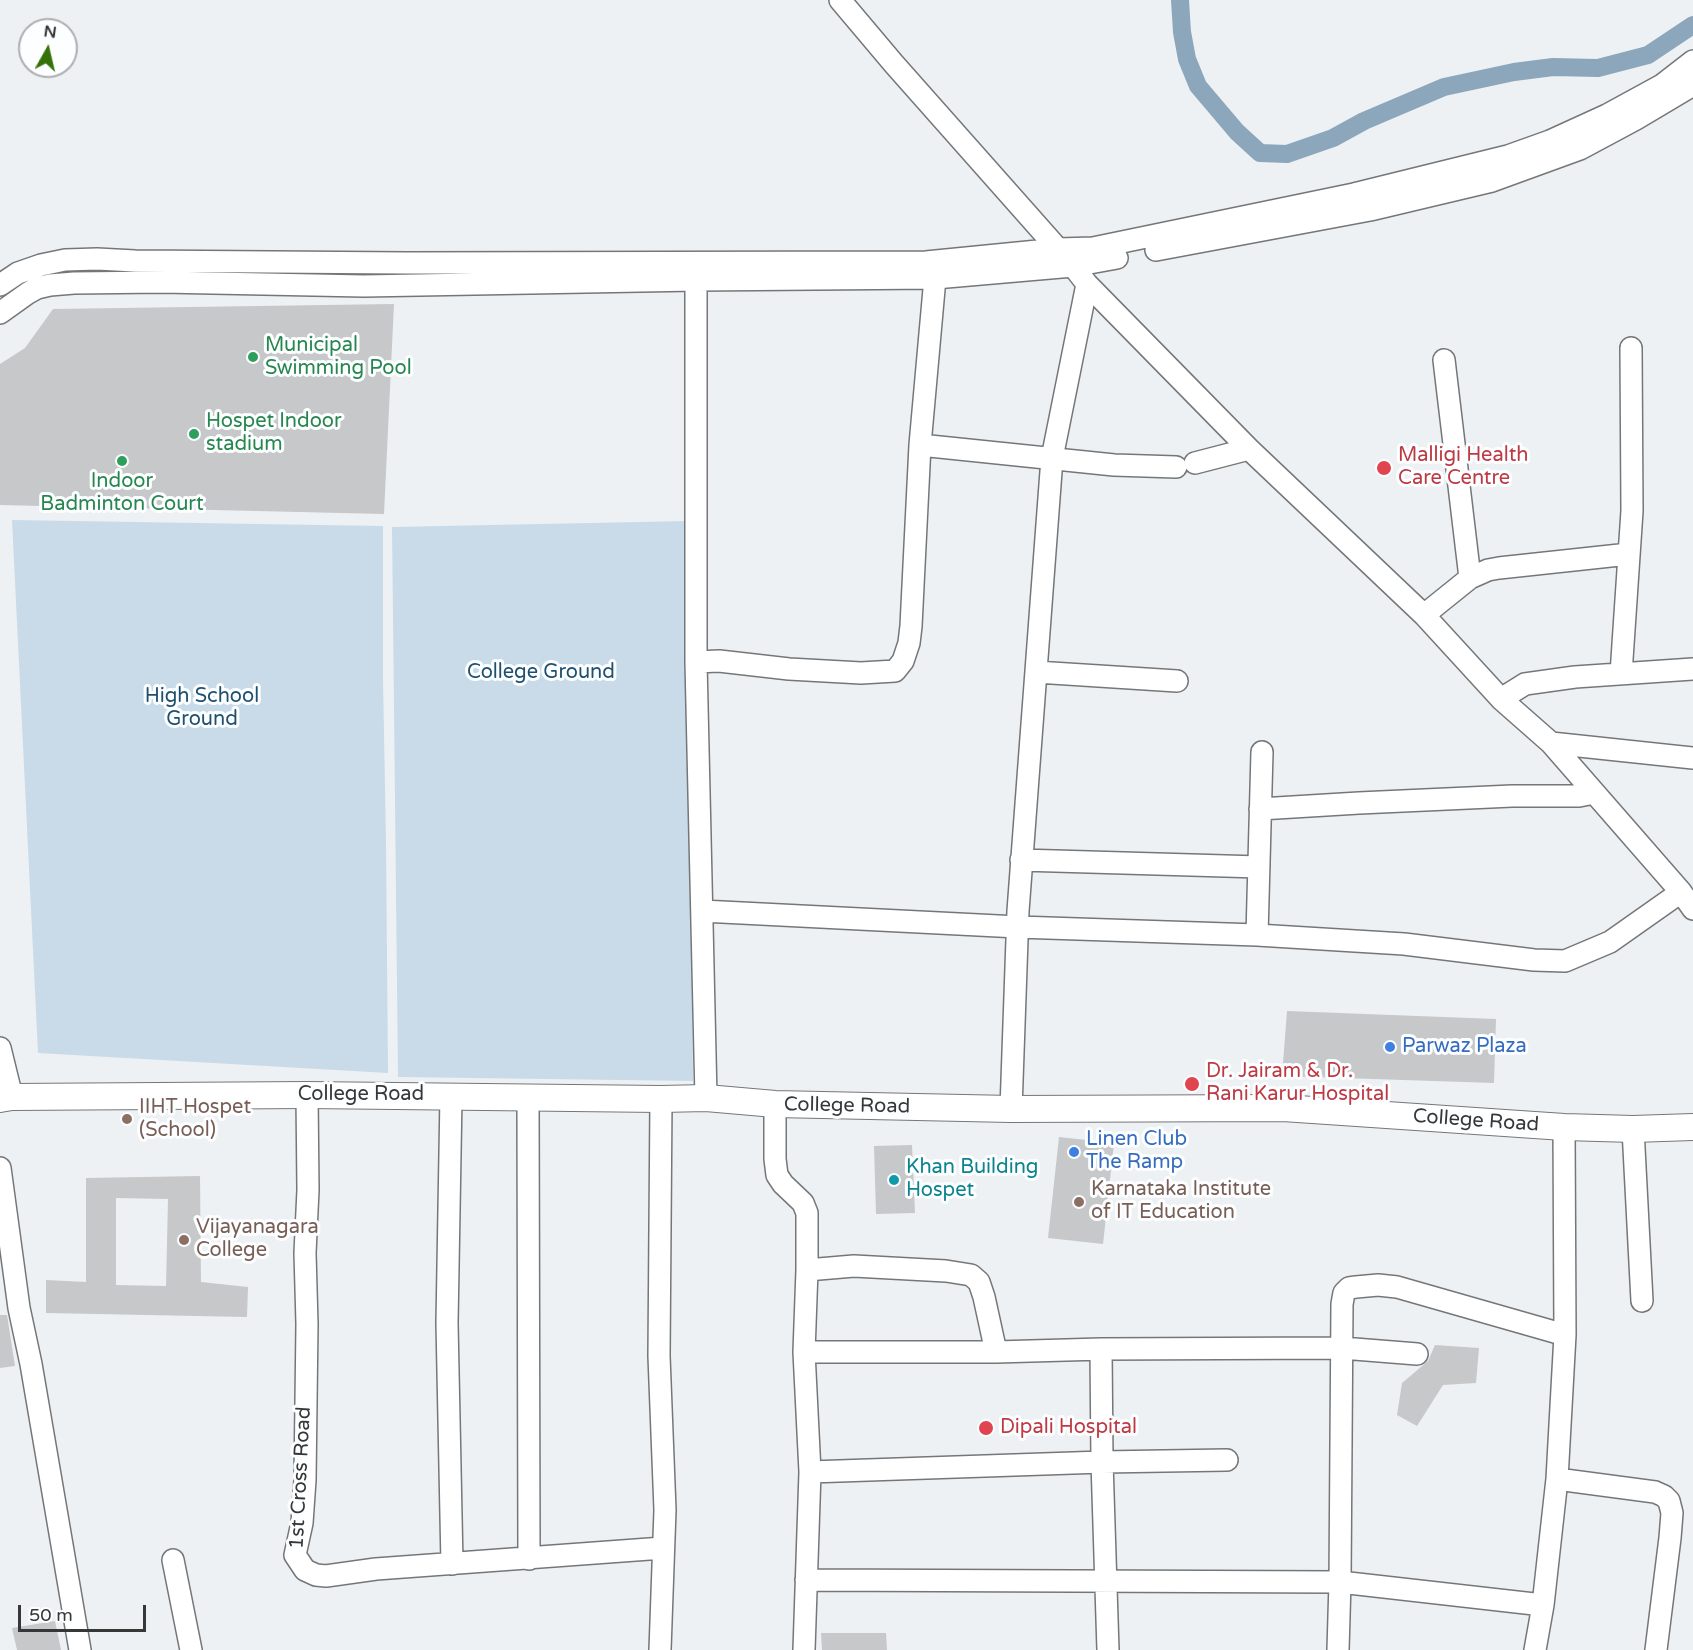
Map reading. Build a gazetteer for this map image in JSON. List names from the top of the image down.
{
  "streets": {
    "main road": ["College Road"],
    "street": ["1st Cross Road"]
  },
  "crossings": [
    ["College Road", "1st Cross Road"]
  ],
  "parks": ["College Ground", "High School Ground"],
  "places": [
    "Municipal Swimming Pool",
    "Hospet Indoor stadium",
    "Indoor Badminton Court",
    "Malligi Health Care Centre",
    "Parwaz Plaza",
    "Dr. Jairam & Dr. Rani Karur Hospital",
    "IIHT Hospet (School)",
    "Linen Club The Ramp",
    "Khan Building Hospet",
    "Karnataka Institute of IT Education",
    "Vijayanagara College",
    "Dipali Hospital"
  ],
  "scale_bar": "50 m",
  "north": "top"
}
